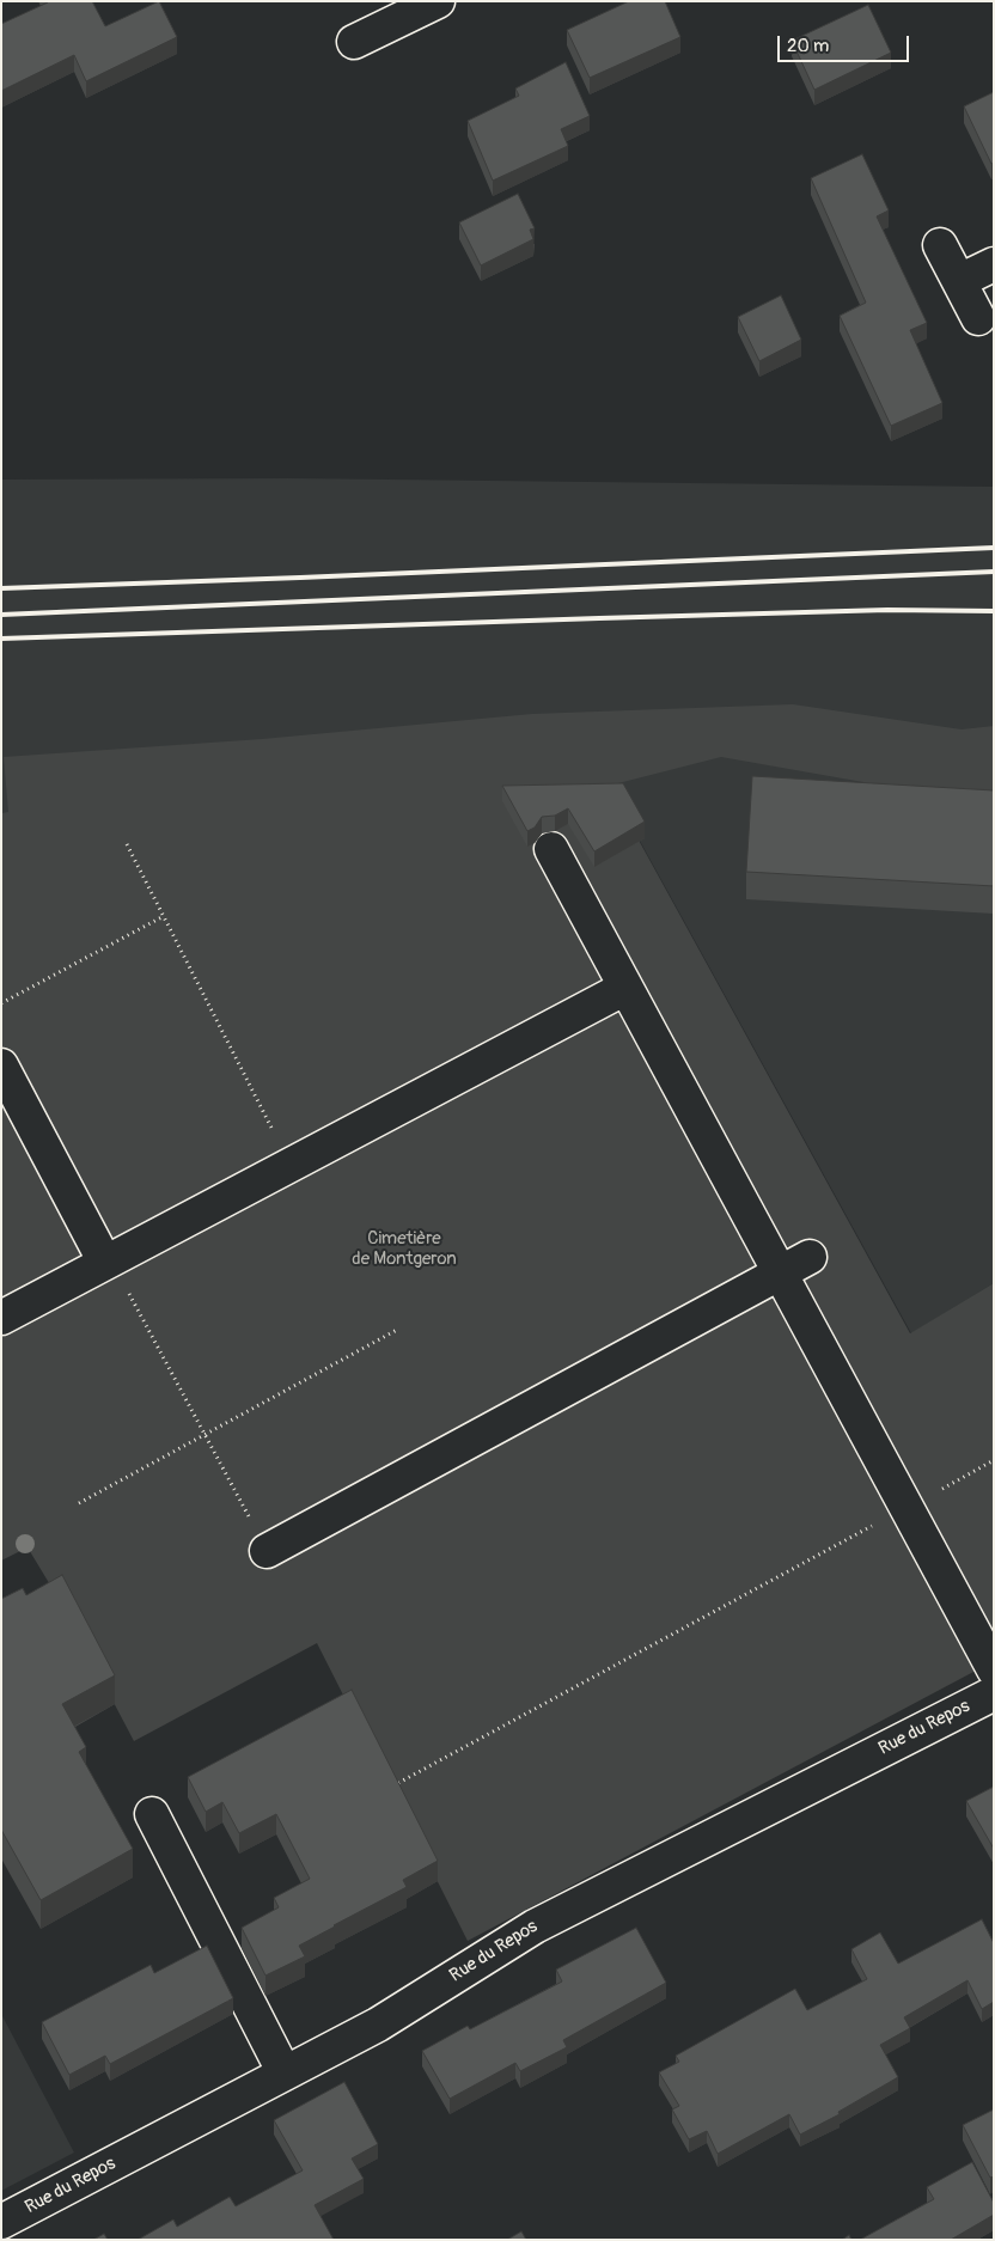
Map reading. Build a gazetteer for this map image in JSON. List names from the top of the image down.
{
  "streets": {
    "street": ["Rue du Repos"]
  },
  "parks": ["Cimetière de Montgeron"],
  "scale_bar": "20 m"
}
